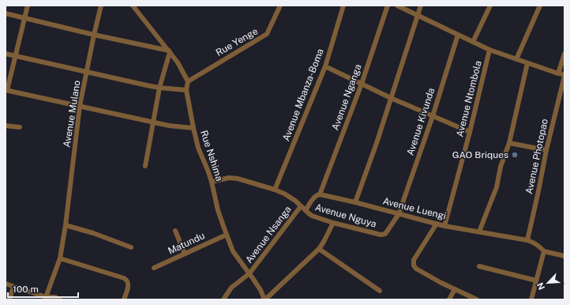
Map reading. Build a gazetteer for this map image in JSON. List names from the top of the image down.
{
  "streets": {
    "street": [
      "Rue Yenge",
      "Avenue Mbanza-Boma",
      "Avenue Nganga",
      "Avenue Ntombola",
      "Avenue Mulano",
      "Avenue Kivunda",
      "Rue Nshima",
      "Avenue Photopao",
      "Avenue Luengi",
      "Avenue Nguya",
      "Avenue Nsanga",
      "Matundu"
    ]
  },
  "crossings": [
    ["Rue Yenge", "Rue Nshima"],
    ["Avenue Mbanza-Boma", "Avenue Nguya"],
    ["Avenue Nganga", "Avenue Luengi"],
    ["Avenue Ntombola", "Avenue Luengi"],
    ["Avenue Kivunda", "Avenue Luengi"],
    ["Avenue Kivunda", "Avenue Nguya"],
    ["Rue Nshima", "Avenue Nguya"],
    ["Rue Nshima", "Avenue Nsanga"],
    ["Rue Nshima", "Matundu"],
    ["Avenue Photopao", "Avenue Luengi"],
    ["Avenue Luengi", "Avenue Nguya"],
    ["Avenue Nguya", "Avenue Nsanga"]
  ],
  "places": ["GAO Briques"],
  "scale_bar": "100 m",
  "north": "bottom left"
}
